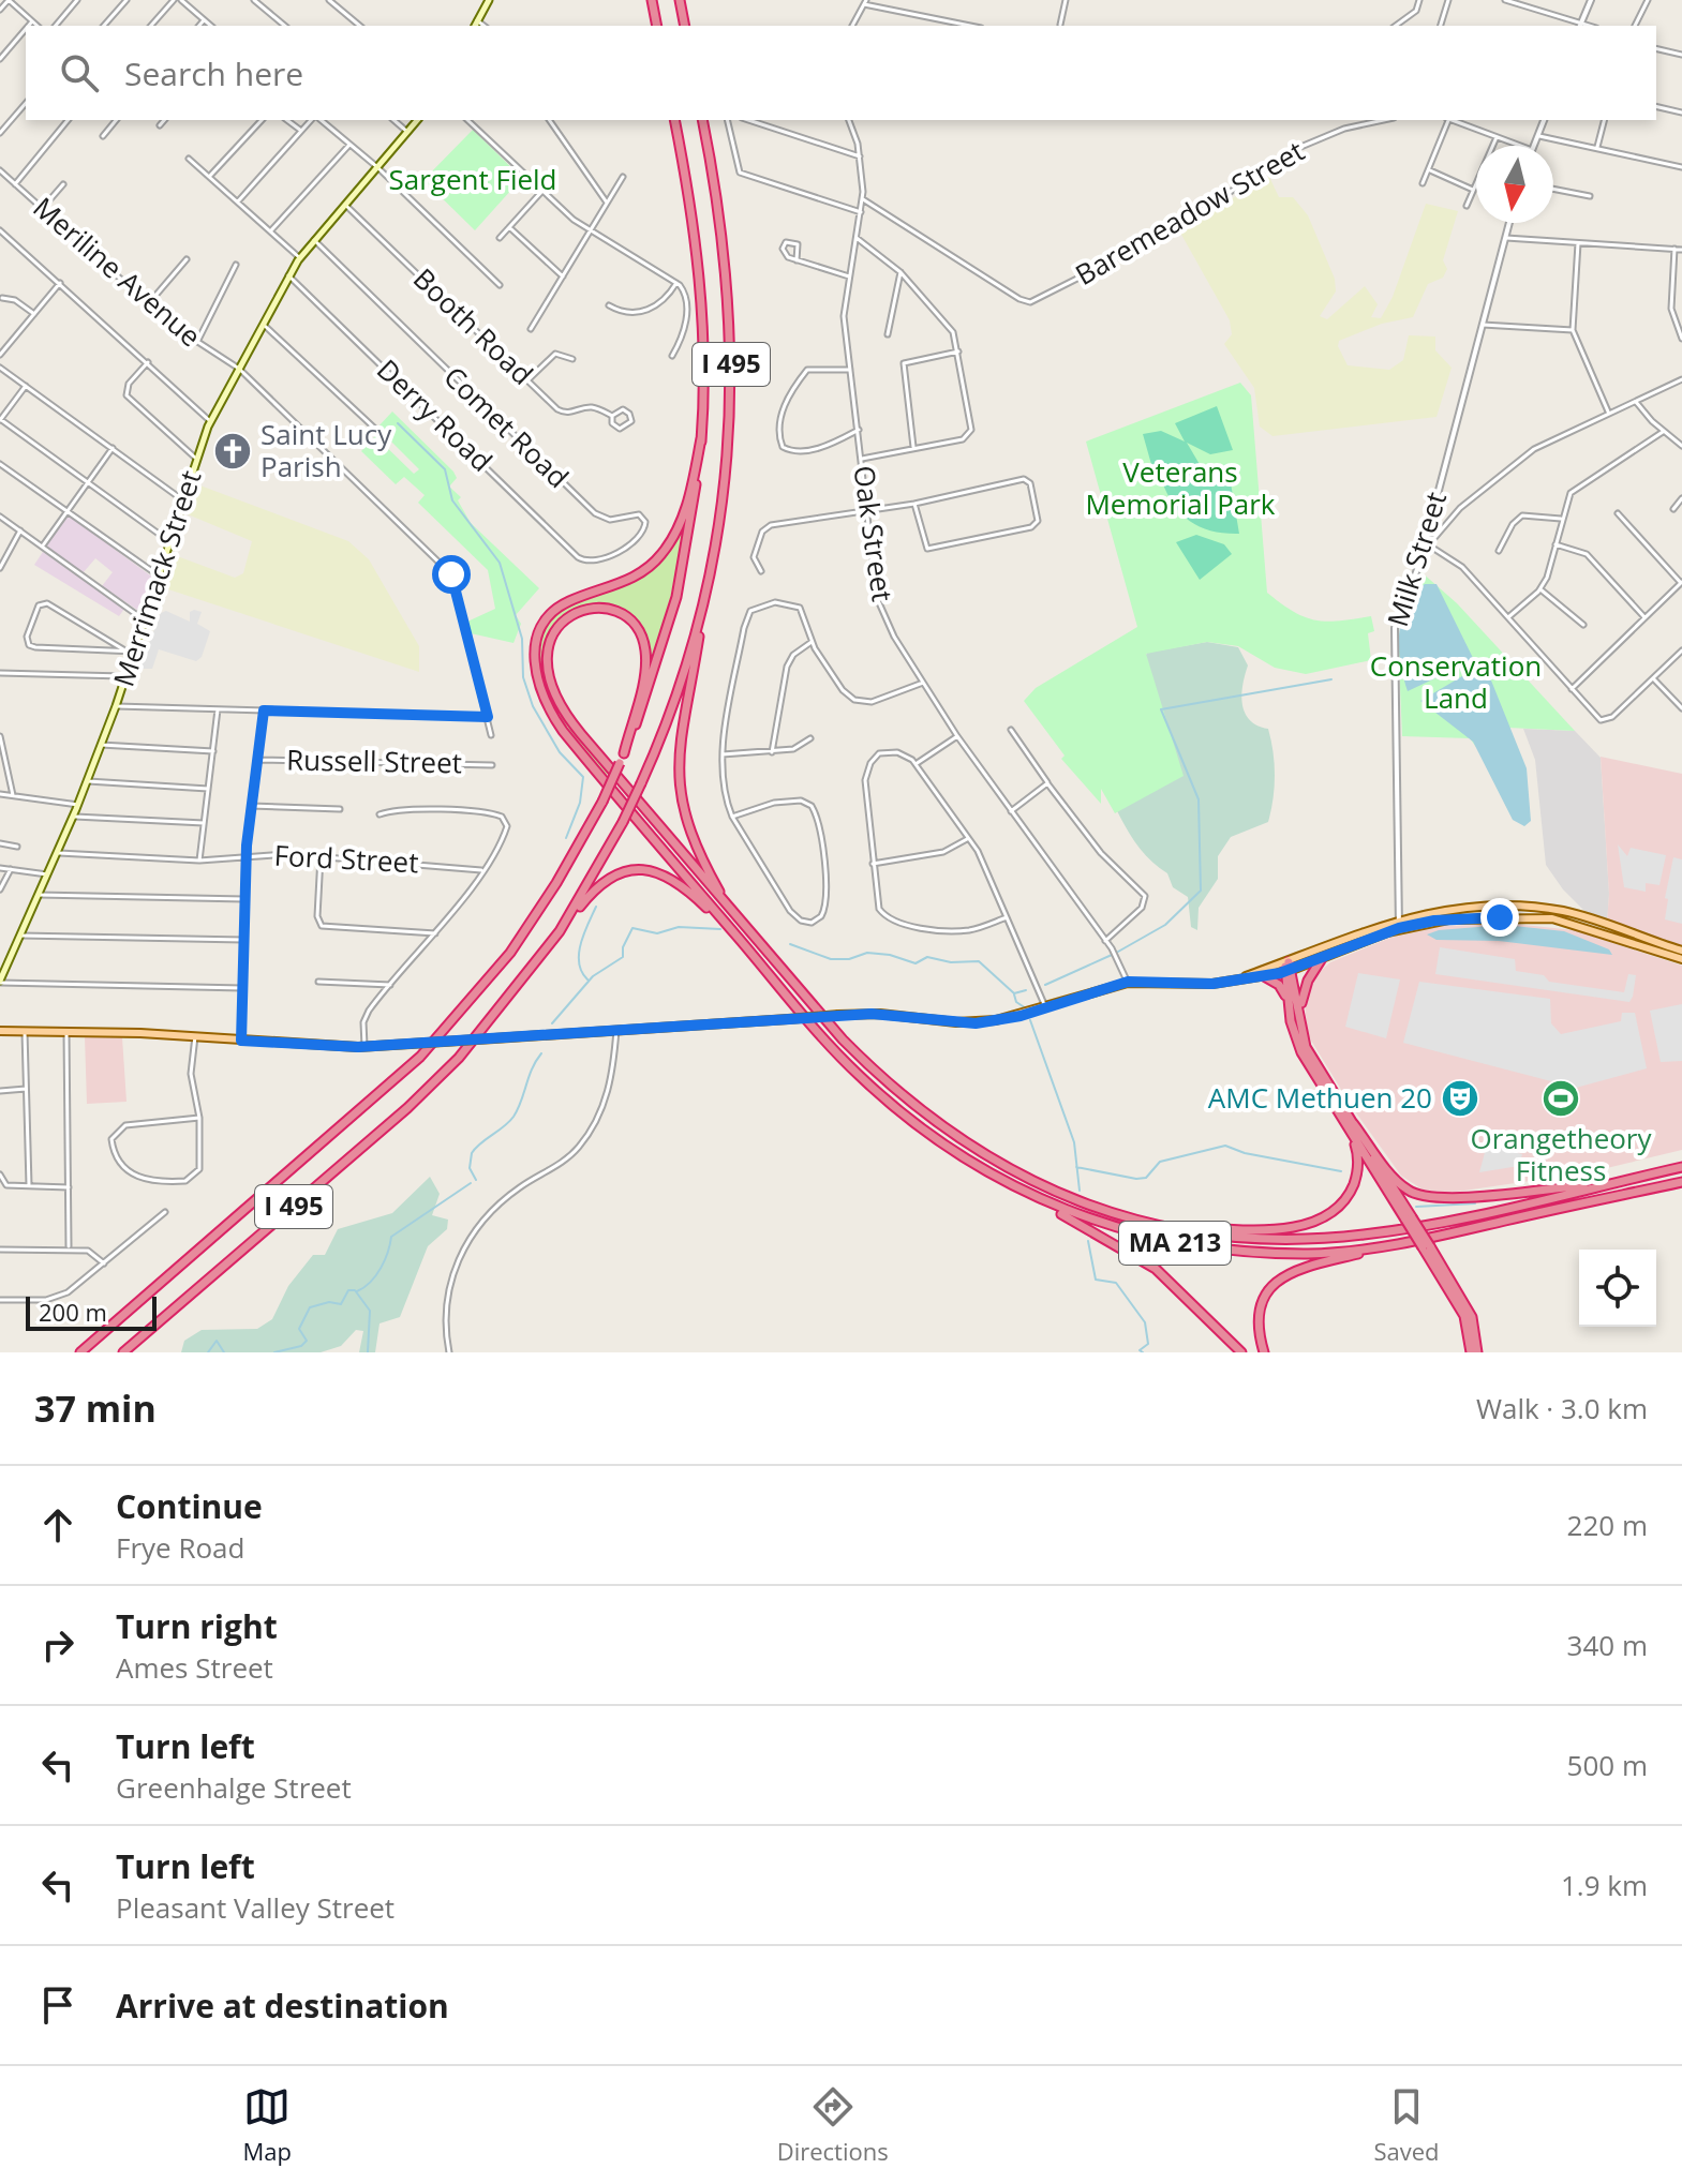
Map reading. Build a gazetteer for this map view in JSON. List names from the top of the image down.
{
  "streets": {
    "highway": ["I 495", "MA 213"],
    "main road": ["Merrimack Street"],
    "street": [
      "Baremeadow Street",
      "Meriline Avenue",
      "Booth Road",
      "Derry Road",
      "Comet Road",
      "Oak Street",
      "Milk Street",
      "Russell Street",
      "Ford Street"
    ]
  },
  "crossings": [
    ["Baremeadow Street", "Oak Street"],
    ["Meriline Avenue", "Merrimack Street"],
    ["Booth Road", "Merrimack Street"],
    ["Derry Road", "Comet Road"],
    ["Derry Road", "Merrimack Street"],
    ["Comet Road", "Merrimack Street"],
    ["Merrimack Street", "Ford Street"]
  ],
  "parks": ["Sargent Field", "Veterans Memorial Park", "Conservation Land"],
  "places": {
    "church": ["Saint Lucy Parish"],
    "theatre": ["AMC Methuen 20"],
    "sports": ["Orangetheory Fitness"]
  },
  "scale_bar": "200 m",
  "north": "bottom",
  "page": {
    "search": "Search here",
    "scale": "200 m",
    "heading": ["37 min", "Walk · 3.0 km"],
    "list": [
      ["Continue", "Frye Road", "220 m"],
      ["Turn right", "Ames Street", "340 m"],
      ["Turn left", "Greenhalge Street", "500 m"],
      ["Turn left", "Pleasant Valley Street", "1.9 km"],
      "Arrive at destination"
    ],
    "nav": ["Map", "Directions", "Saved"]
  }
}
